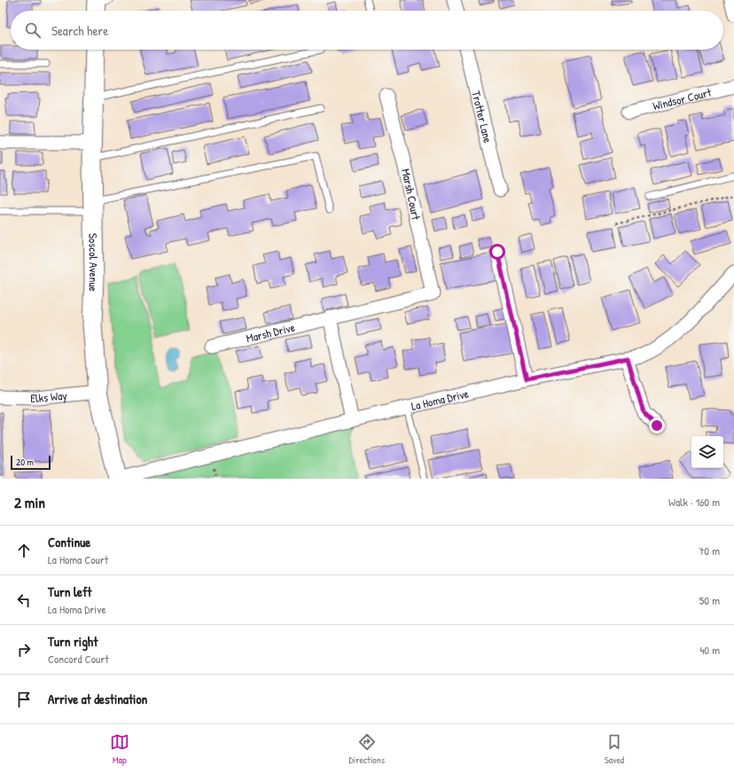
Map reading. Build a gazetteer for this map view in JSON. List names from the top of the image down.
{
  "streets": {
    "main road": ["Soscol Avenue"],
    "street": [
      "Windsor Court",
      "Trotter Lane",
      "Marsh Court",
      "Marsh Drive",
      "Elks Way",
      "La Homa Drive"
    ]
  },
  "crossings": [
    ["Marsh Court", "Marsh Drive"],
    ["Soscol Avenue", "Elks Way"],
    ["Soscol Avenue", "La Homa Drive"]
  ],
  "scale_bar": "20 m",
  "page": {
    "search": "Search here",
    "scale": "20 m",
    "heading": ["2 min", "Walk · 160 m"],
    "list": [
      ["Continue", "La Homa Court", "70 m"],
      ["Turn left", "La Homa Drive", "50 m"],
      ["Turn right", "Concord Court", "40 m"],
      "Arrive at destination"
    ],
    "nav": ["Map", "Directions", "Saved"]
  }
}
